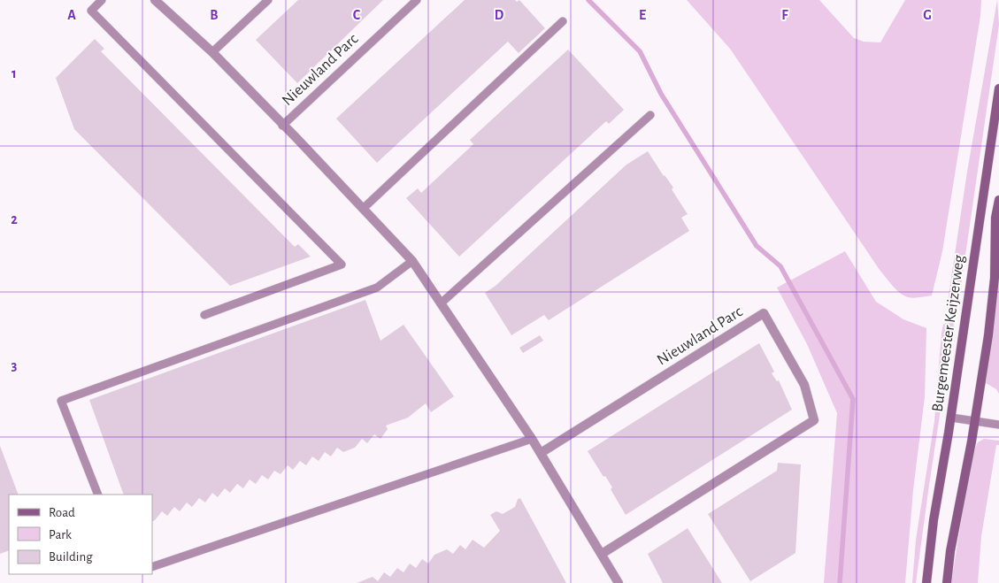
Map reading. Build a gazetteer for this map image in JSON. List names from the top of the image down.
{
  "streets": {
    "main road": ["Burgemeester Keijzerweg"],
    "street": ["Nieuwland Parc"]
  },
  "legend": ["Road", "Park", "Building"],
  "grid": {
    "columns": [
      "A",
      "B",
      "C",
      "D",
      "E",
      "F",
      "G"
    ],
    "rows": ["1", "2", "3"]
  }
}
